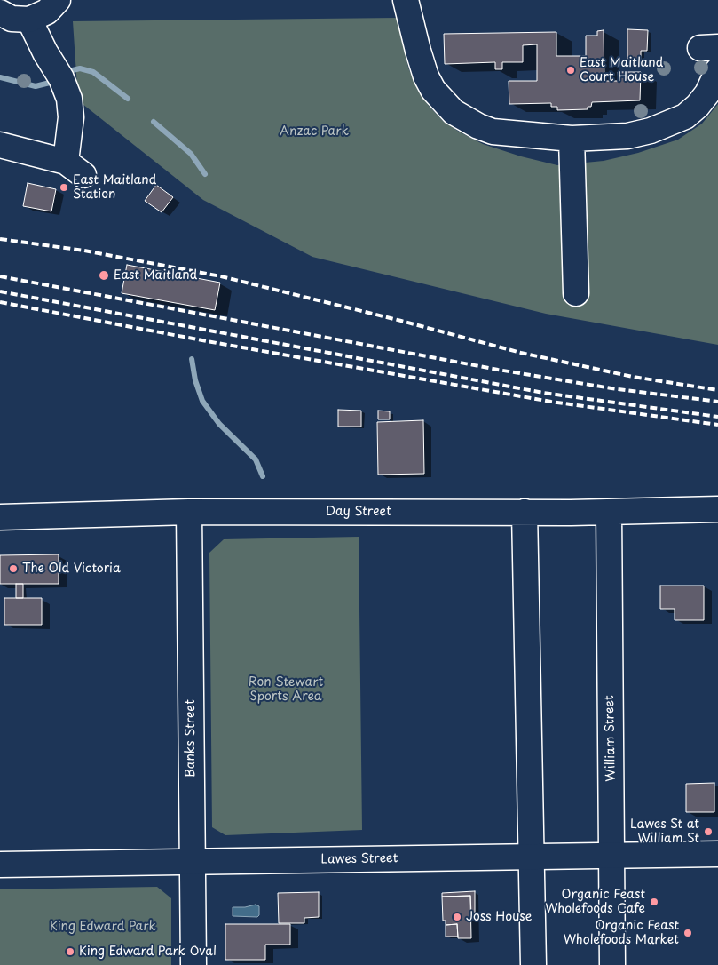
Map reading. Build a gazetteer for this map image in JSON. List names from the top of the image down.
{
  "streets": {
    "street": [
      "Day Street",
      "Banks Street",
      "William Street",
      "Lawes Street"
    ]
  },
  "crossings": [
    ["Day Street", "Banks Street"],
    ["Day Street", "William Street"],
    ["Banks Street", "Lawes Street"],
    ["William Street", "Lawes Street"]
  ],
  "parks": ["Anzac Park", "Ron Stewart Sports Area", "King Edward Park"],
  "places": [
    "East Maitland Court House",
    "East Maitland Station",
    "East Maitland",
    "The Old Victoria",
    "Lawes St at William St",
    "Organic Feast Wholefoods Cafe",
    "Joss House",
    "Organic Feast Wholefoods Market",
    "King Edward Park Oval"
  ]
}
